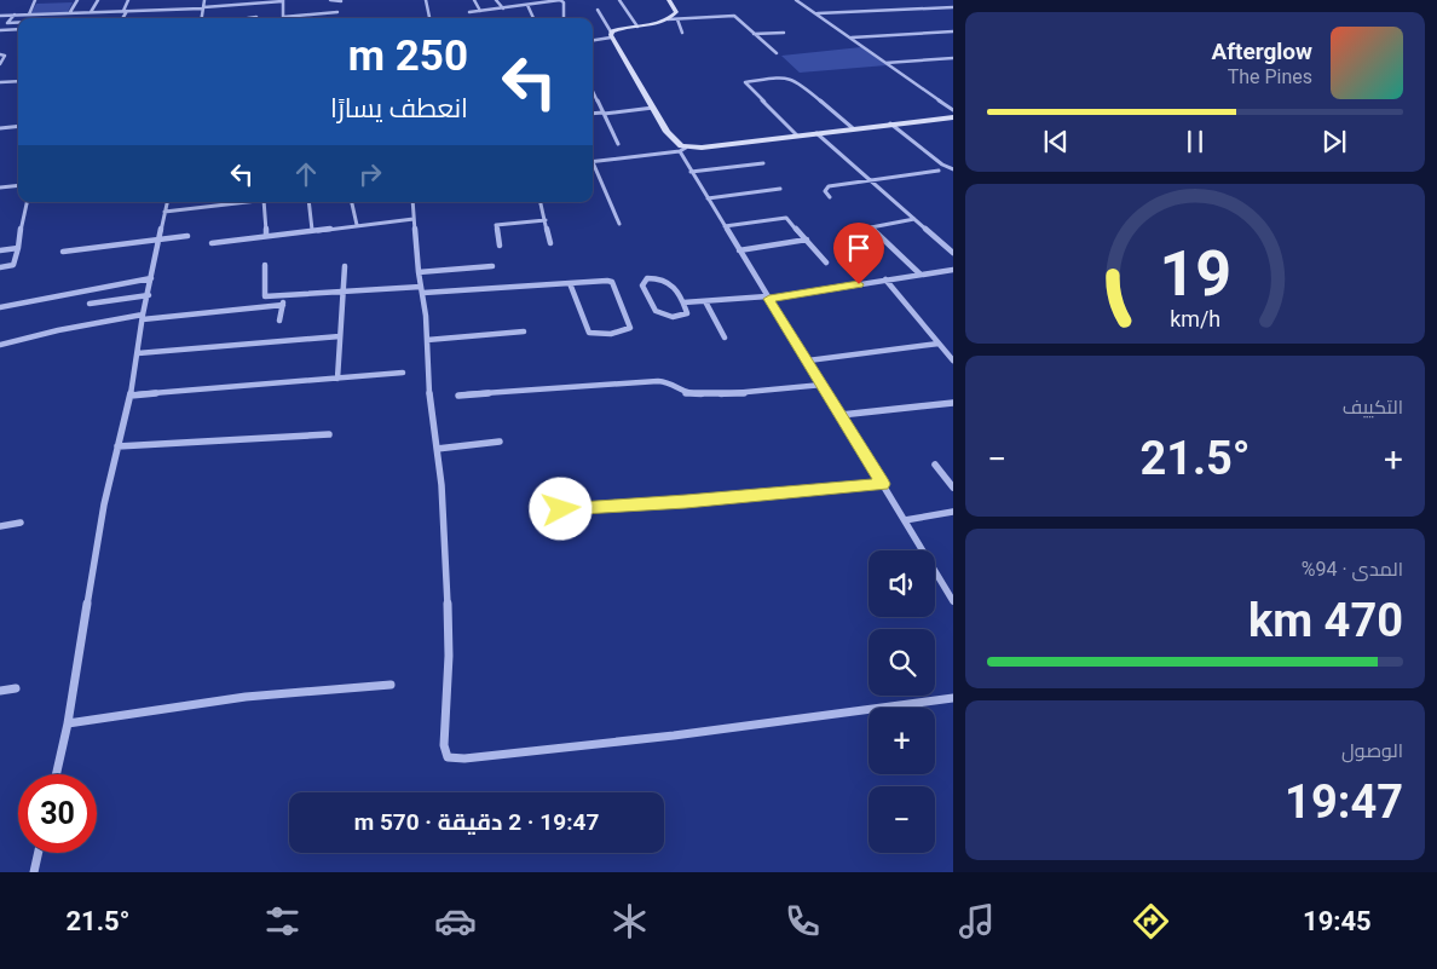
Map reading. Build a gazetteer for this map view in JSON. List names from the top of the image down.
{
  "page": {
    "turn": ["250 m", "انعطف يسارًا"],
    "song": ["Afterglow", "The Pines"],
    "tile": [
      "التكييف",
      ["المدى · 94%", "470 km"],
      ["الوصول", "19:47"]
    ],
    "heat": ["−", "21.5°", "+"],
    "map_buttons": ["+", "−"],
    "limit": "30",
    "trip": "19:47 · 2 دقيقة · 570 m",
    "tabs": ["19:45", "21.5°"],
    "gauge": ["19", "km/h"]
  }
}
